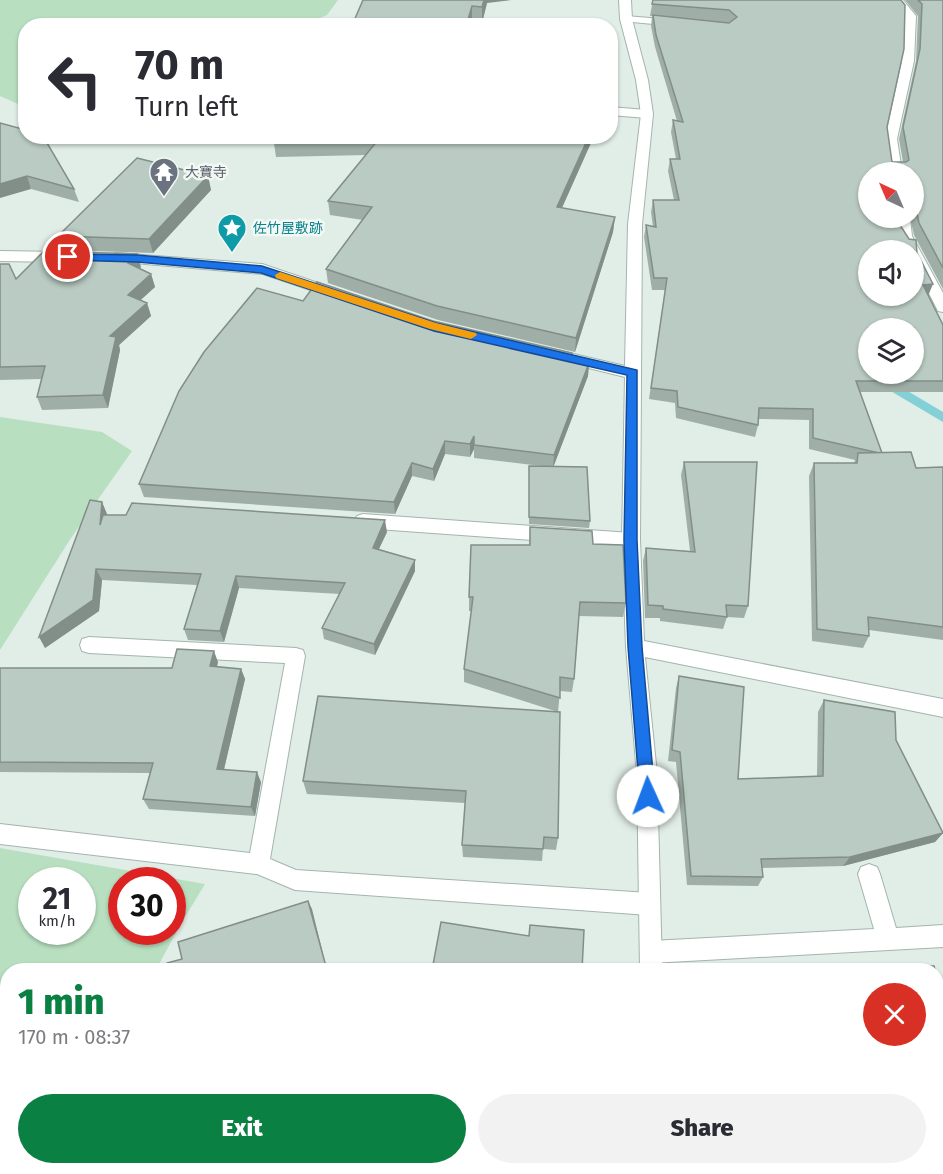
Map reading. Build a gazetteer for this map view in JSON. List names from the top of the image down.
{
  "places": {
    "temple": ["大寶寺"],
    "place": ["佐竹屋敷跡"]
  },
  "north": "top left",
  "page": {
    "turn": ["70 m", "Turn left"],
    "speed": "21 km/h",
    "limit": "30",
    "heading": ["1 min", "170 m · 08:37"],
    "buttons": ["Exit", "Share"]
  }
}
